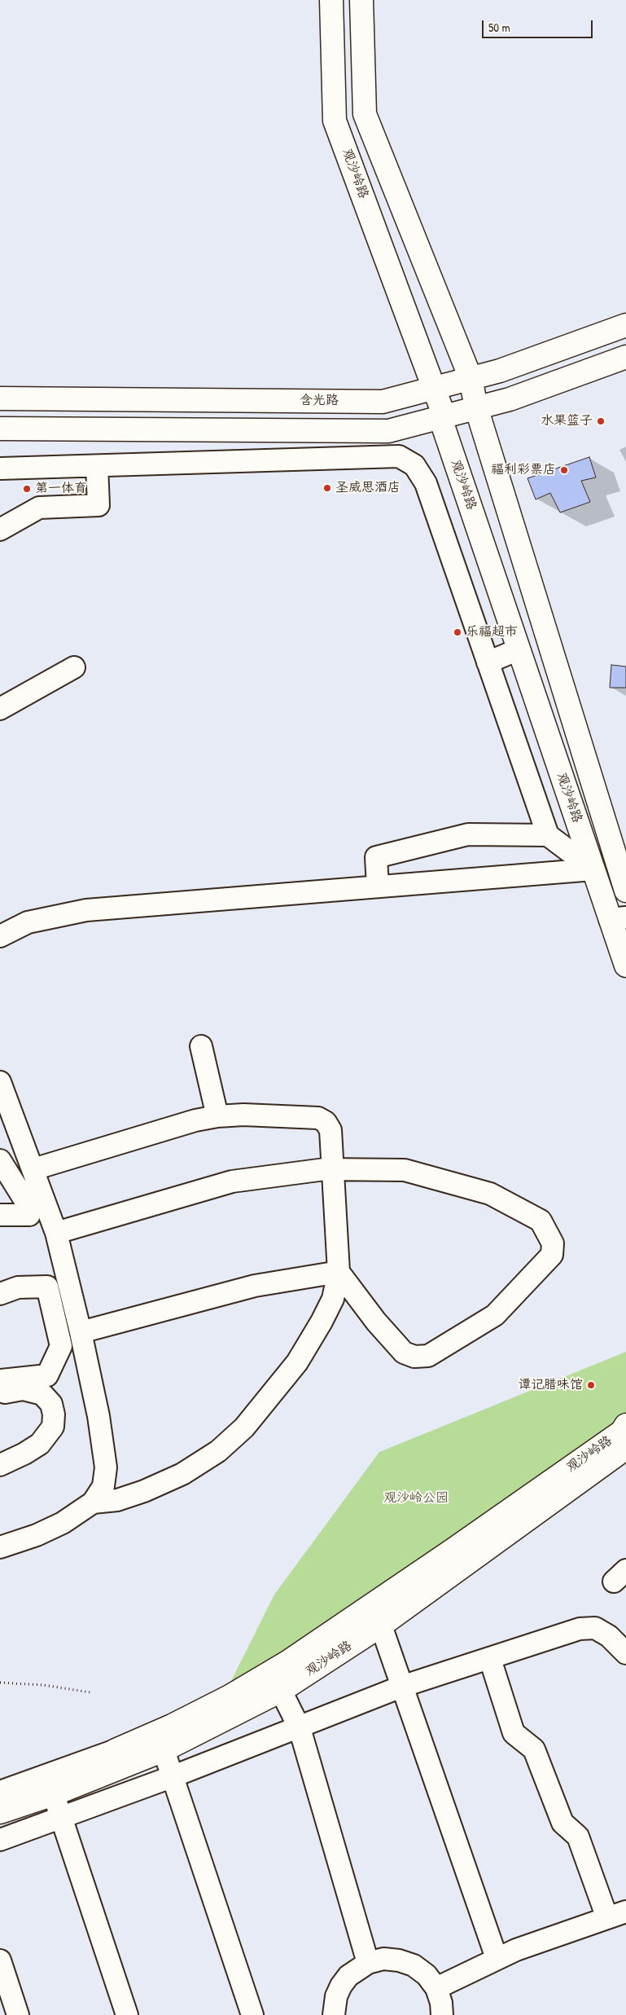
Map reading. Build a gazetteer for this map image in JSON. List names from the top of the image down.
{
  "streets": {
    "main road": ["观沙岭路", "含光路"]
  },
  "crossings": [
    ["观沙岭路", "含光路"]
  ],
  "parks": ["观沙岭公园"],
  "places": [
    "水果篮子",
    "福利彩票店",
    "圣威思酒店",
    "第一体育",
    "乐福超市",
    "谭记腊味馆"
  ],
  "scale_bar": "50 m"
}
